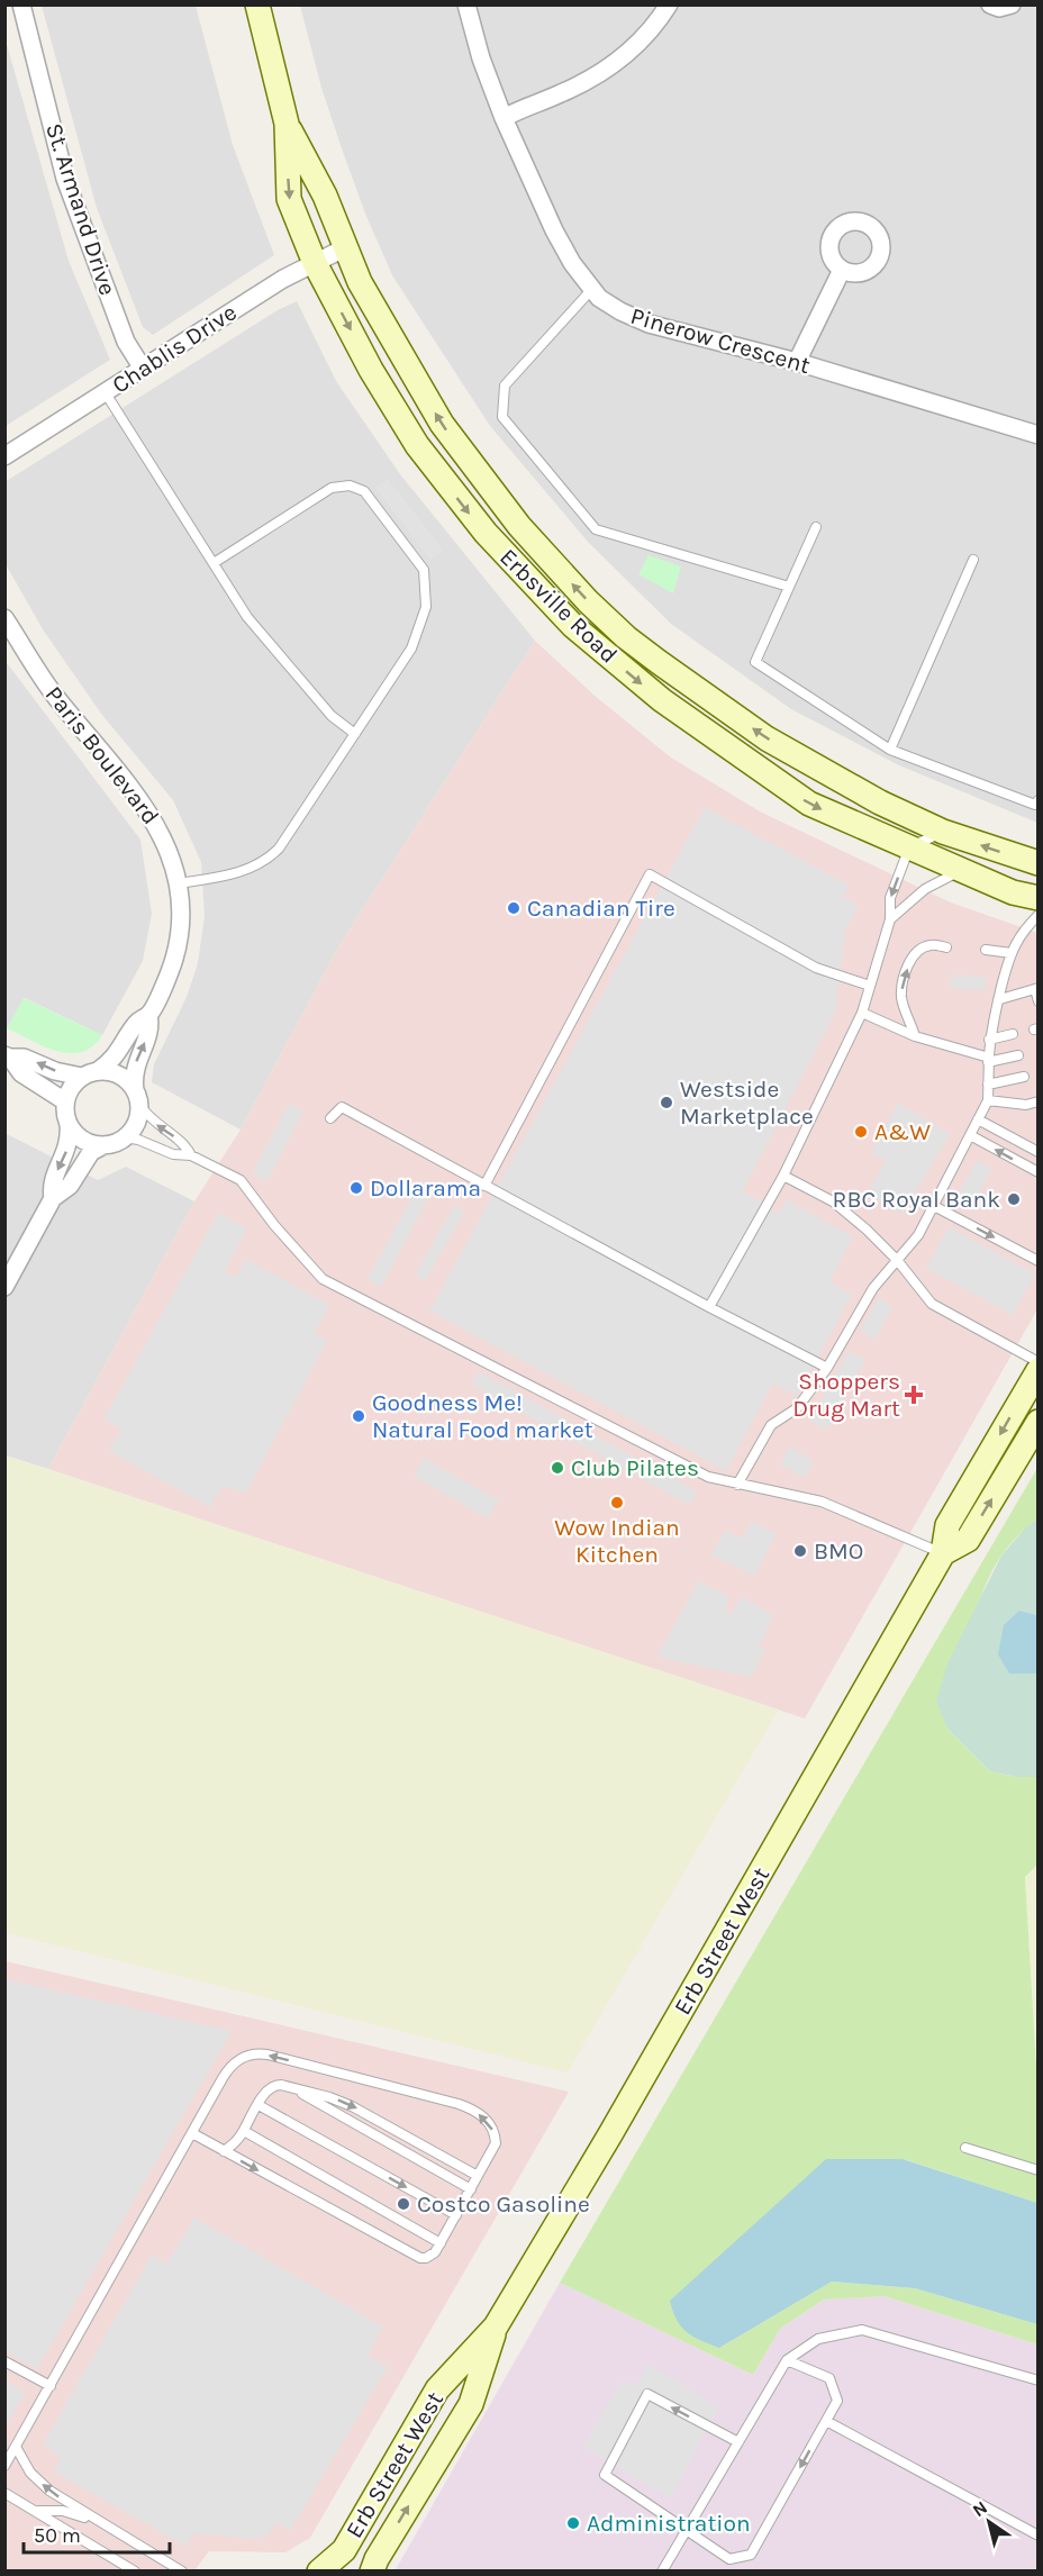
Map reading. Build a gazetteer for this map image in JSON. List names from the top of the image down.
{
  "streets": {
    "main road": ["Erbsville Road", "Erb Street West"],
    "street": [
      "St. Armand Drive",
      "Pinerow Crescent",
      "Chablis Drive",
      "Paris Boulevard"
    ]
  },
  "crossings": [
    ["St. Armand Drive", "Chablis Drive"],
    ["Chablis Drive", "Erbsville Road"]
  ],
  "places": {
    "other": [
      "Canadian Tire",
      "Westside Marketplace",
      "A&W",
      "Dollarama",
      "RBC Royal Bank",
      "Goodness Me! Natural Food market",
      "Club Pilates",
      "Wow Indian Kitchen",
      "BMO",
      "Costco Gasoline",
      "Administration"
    ],
    "health": ["Shoppers Drug Mart"]
  },
  "scale_bar": "50 m",
  "north": "top left"
}
